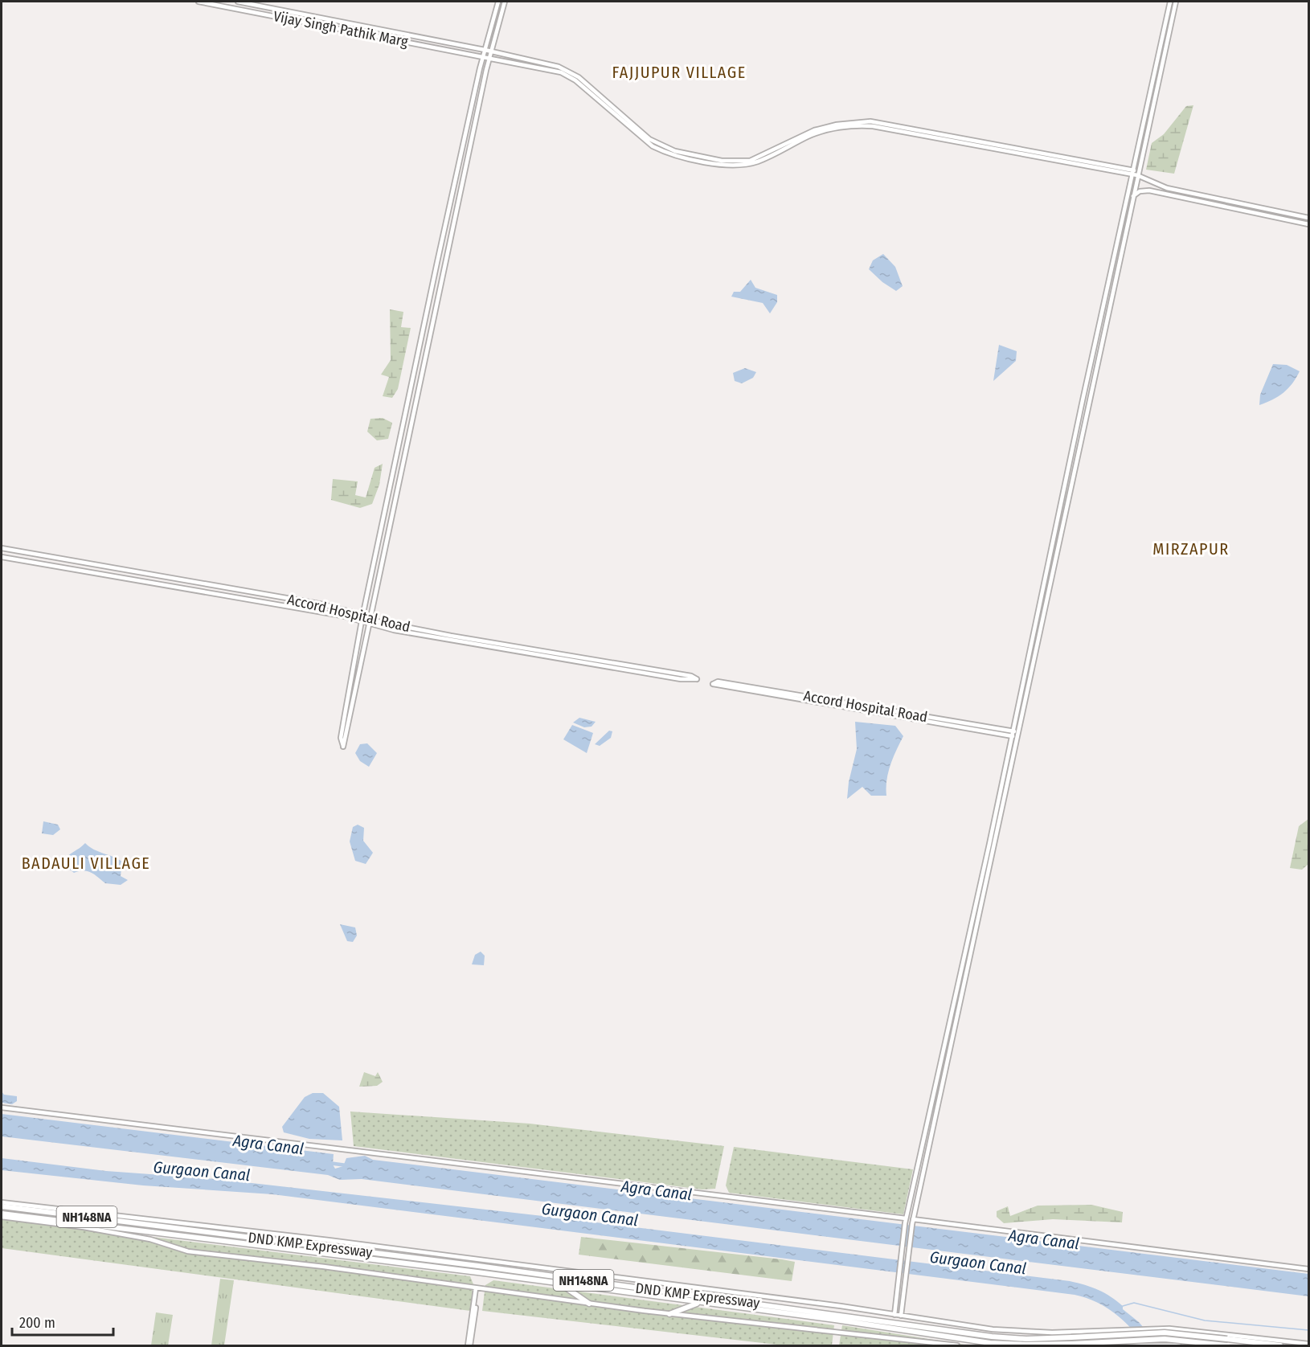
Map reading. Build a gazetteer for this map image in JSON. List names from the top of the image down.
{
  "streets": {
    "highway": ["NH148NA", "DND KMP Expressway"],
    "street": ["Vijay Singh Pathik Marg", "Accord Hospital Road"]
  },
  "districts": ["FAJJUPUR VILLAGE", "MIRZAPUR", "BADAULI VILLAGE"],
  "water": ["Agra Canal", "Gurgaon Canal"],
  "scale_bar": "200 m"
}
